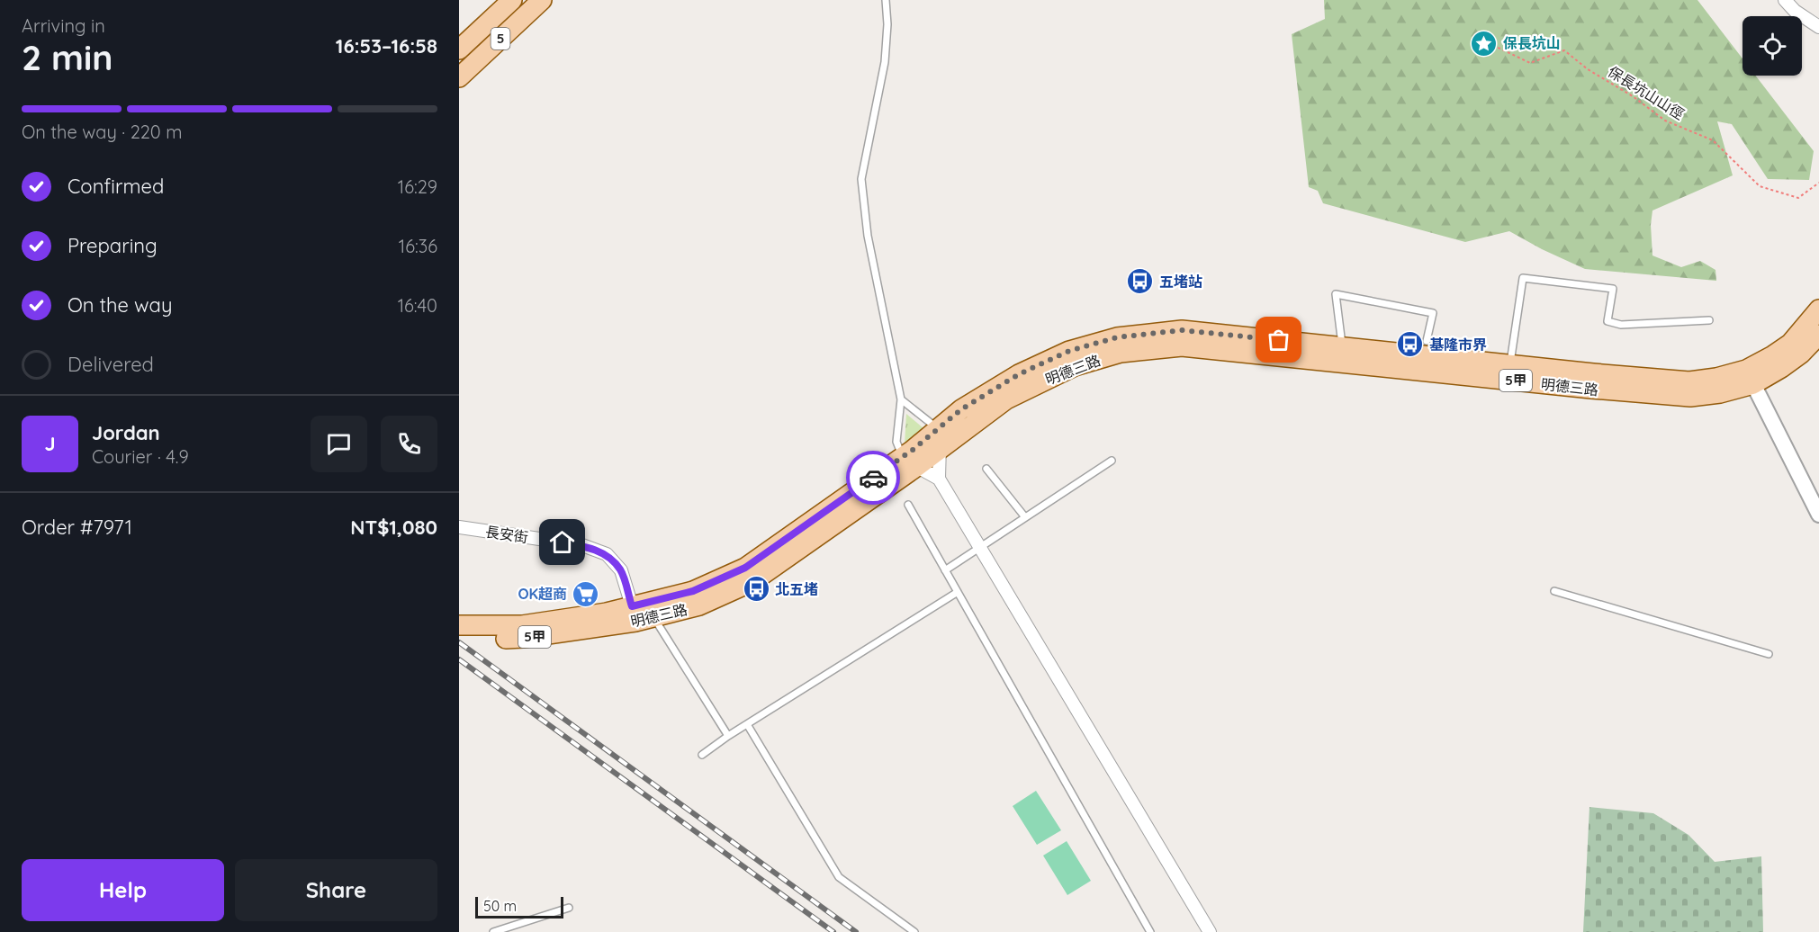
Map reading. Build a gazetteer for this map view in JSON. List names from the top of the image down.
{
  "streets": {
    "main road": ["5", "明德三路", "5甲"],
    "street": ["長安街"],
    "path": ["保長坑山山徑"]
  },
  "crossings": [
    ["明德三路", "5甲"],
    ["明德三路", "長安街"]
  ],
  "places": {
    "place": ["保長坑山"],
    "bus stop": ["五堵站", "基隆市界", "北五堵"],
    "supermarket": ["OK超商"]
  },
  "scale_bar": "50 m",
  "page": {
    "heading": ["2 min", "Arriving in", "16:53–16:58"],
    "panel": [
      "Jordan",
      "Courier · 4.9",
      "Order #7971",
      "NT$1,080"
    ],
    "bar": "On the way · 220 m",
    "list": [
      ["Confirmed", "16:29"],
      ["Preparing", "16:36"],
      ["On the way", "16:40"],
      "Delivered"
    ],
    "round": "J",
    "buttons": ["Help", "Share"],
    "scale": "50 m"
  }
}
